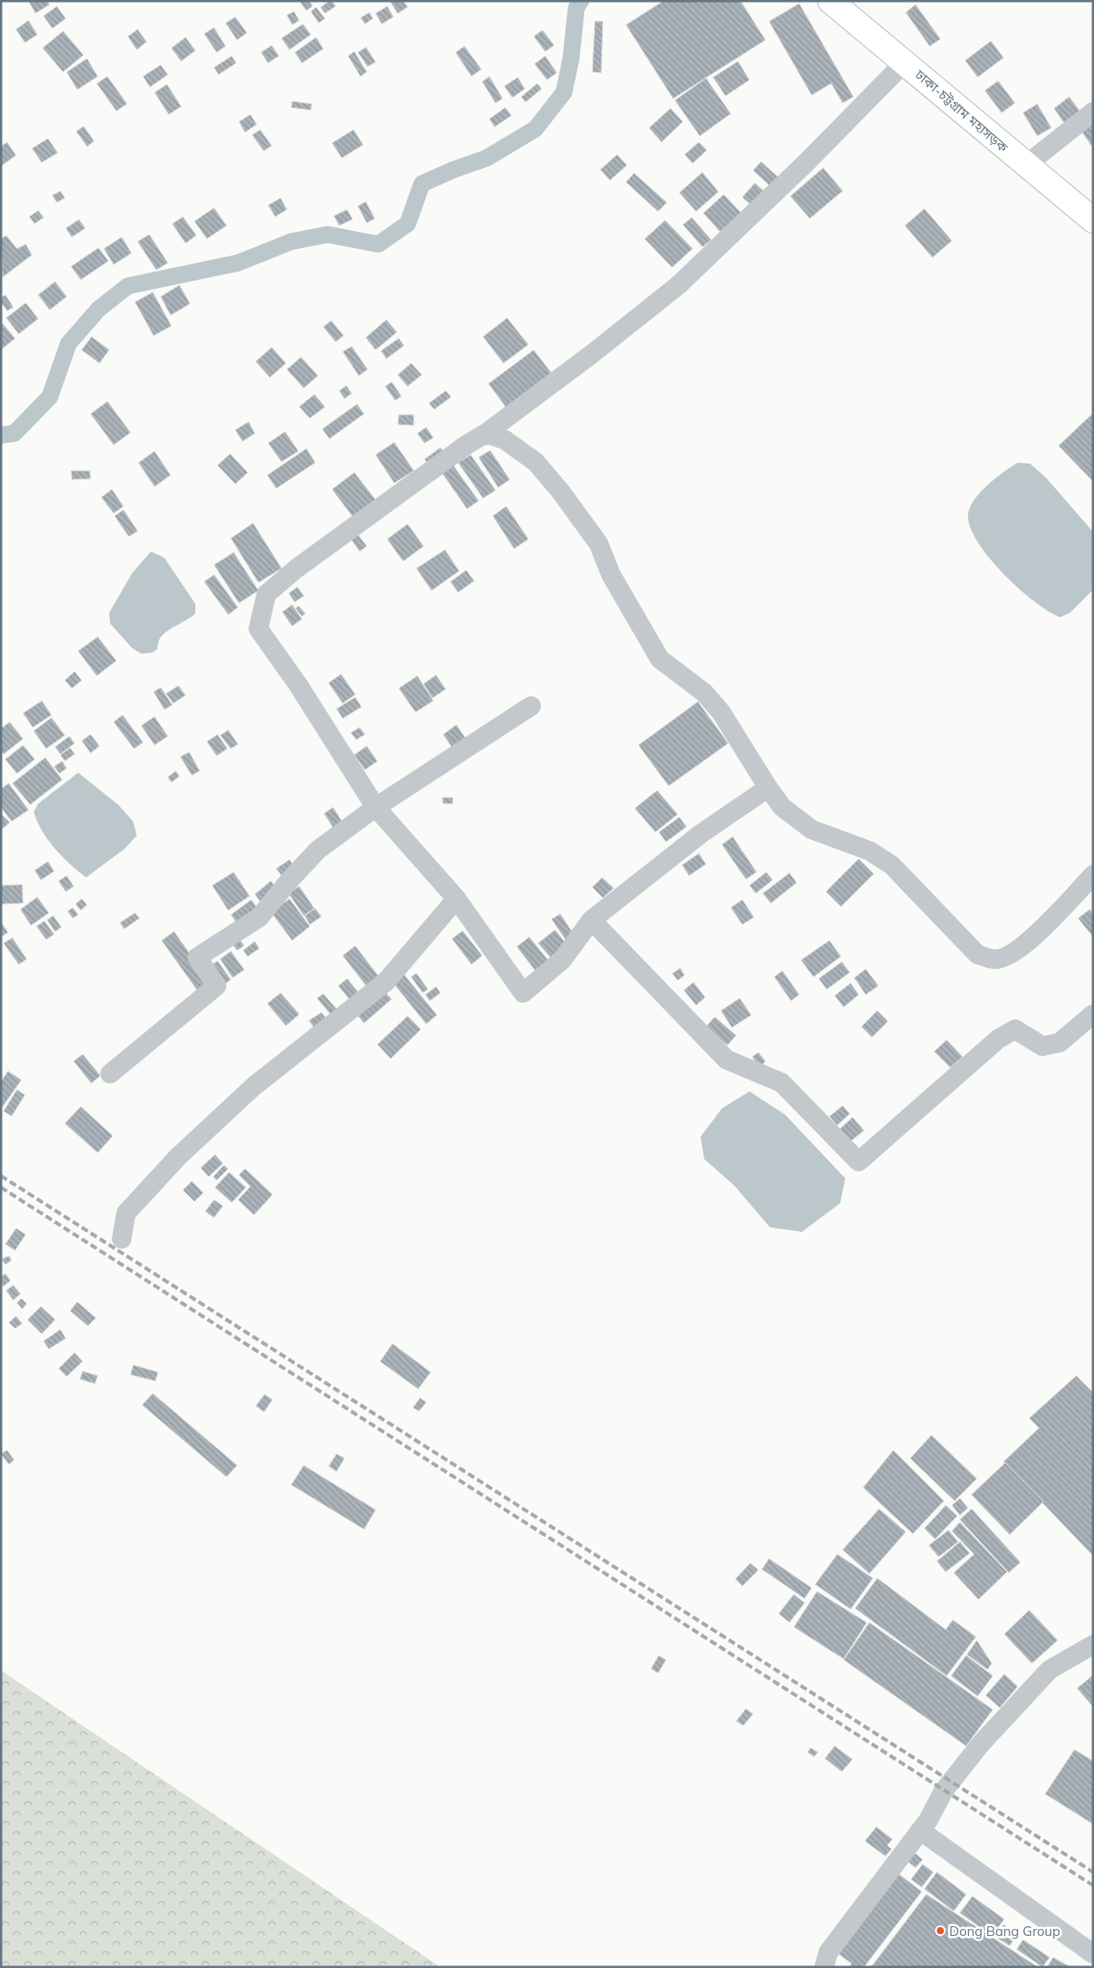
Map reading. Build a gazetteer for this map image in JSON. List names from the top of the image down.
{
  "streets": {
    "highway": ["ঢাকা-চট্টগ্রাম মহাসড়ক"]
  },
  "places": ["Dong Bang Group"]
}
